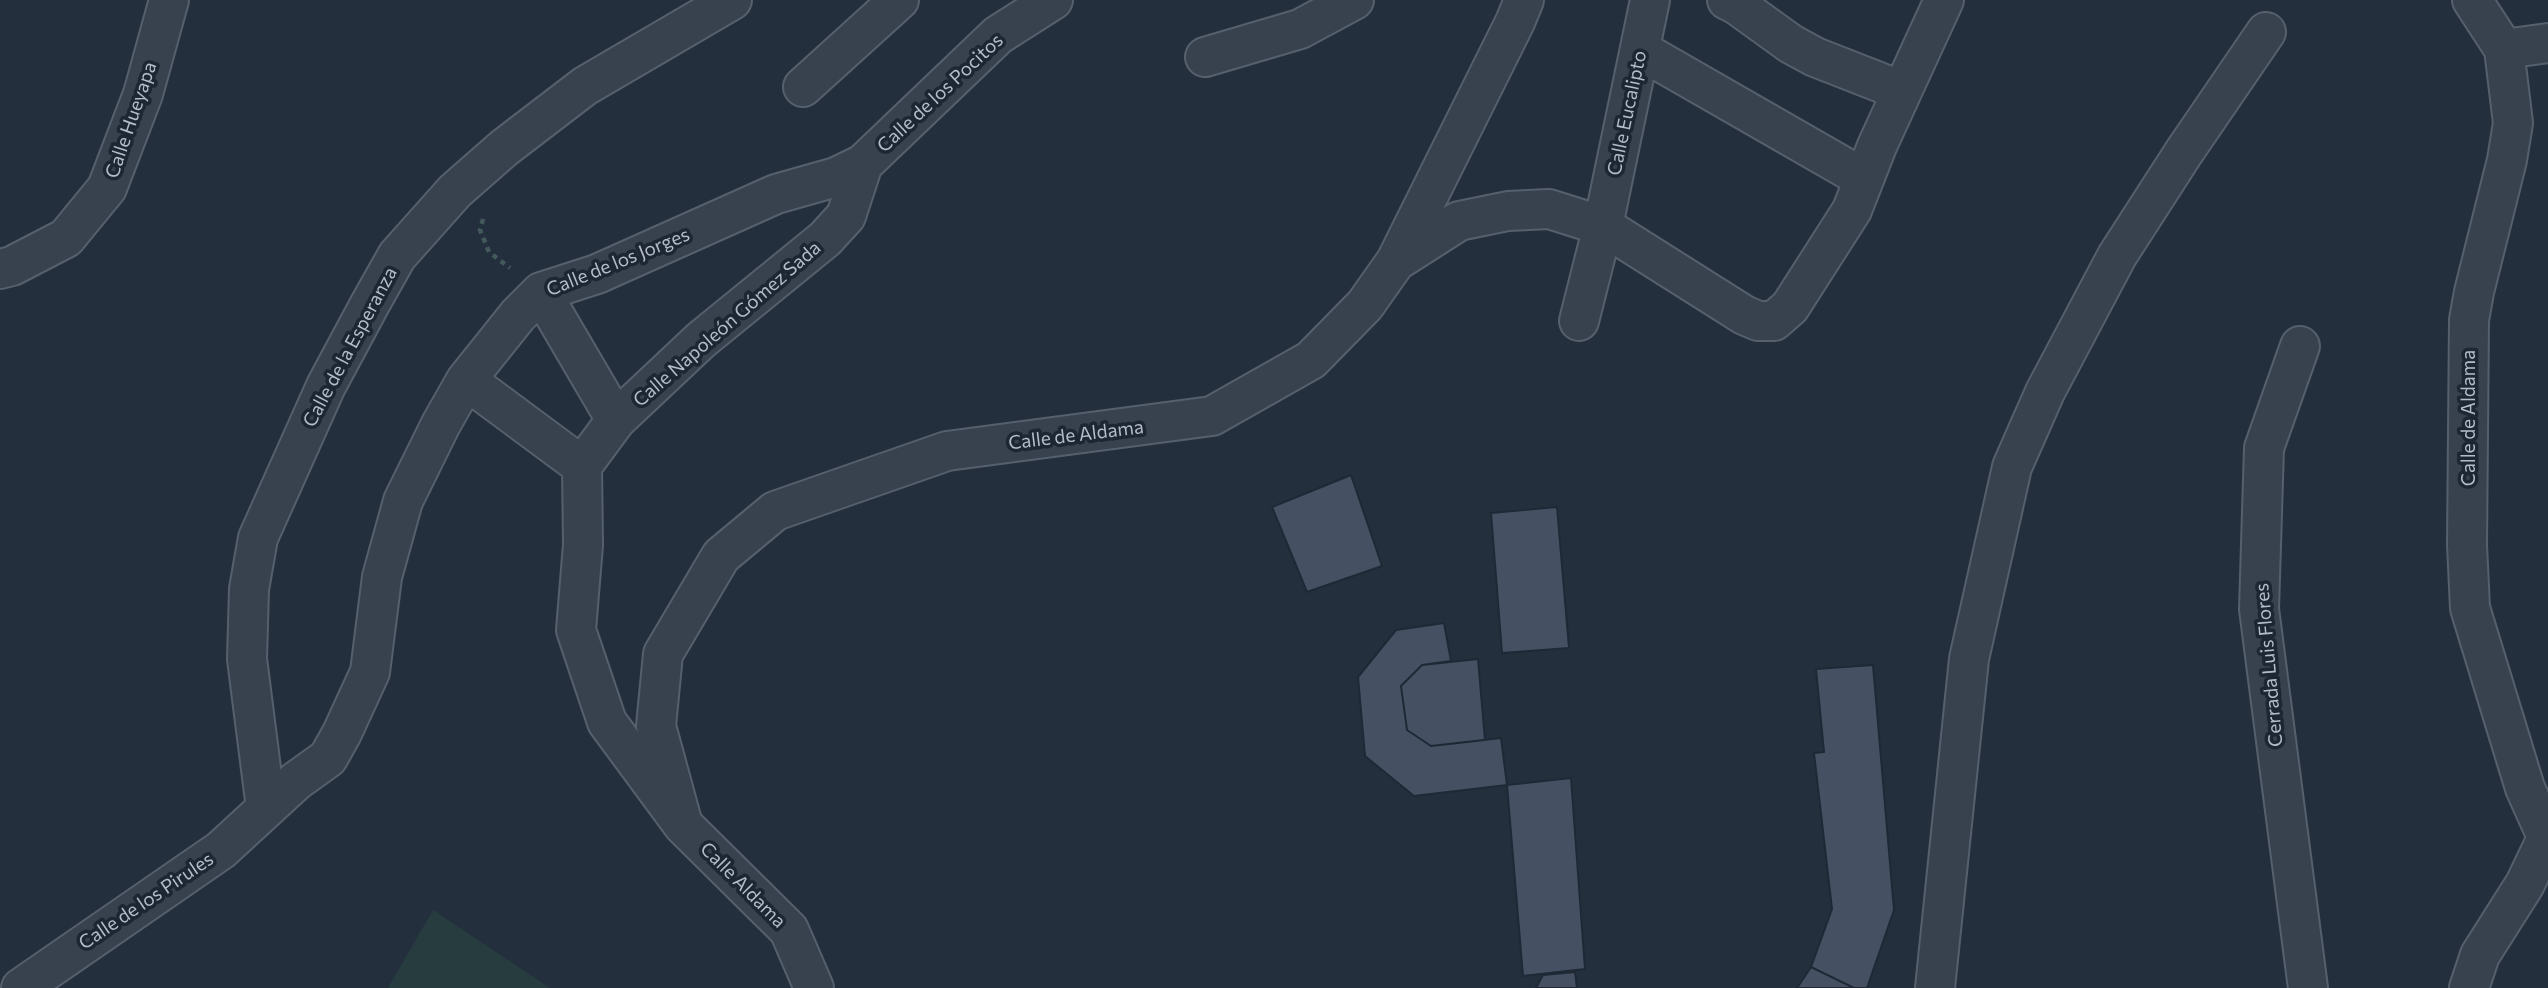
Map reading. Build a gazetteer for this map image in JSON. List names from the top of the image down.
{
  "streets": {
    "street": [
      "Calle de los Pocitos",
      "Calle Eucalipto",
      "Calle Hueyapa",
      "Calle de los Jorges",
      "Calle Napoleón Gómez Sada",
      "Calle de la Esperanza",
      "Calle de Aldama",
      "Cerrada Luis Flores",
      "Calle Aldama",
      "Calle de los Pirules"
    ]
  },
  "crossings": [
    ["Calle de los Pocitos", "Calle de los Jorges"],
    ["Calle de los Pocitos", "Calle Napoleón Gómez Sada"],
    ["Calle de los Jorges", "Calle Napoleón Gómez Sada"],
    ["Calle de los Jorges", "Calle de la Esperanza"],
    ["Calle de los Jorges", "Calle de los Pirules"],
    ["Calle de la Esperanza", "Calle de los Pirules"],
    ["Calle de Aldama", "Calle Aldama"]
  ]
}
